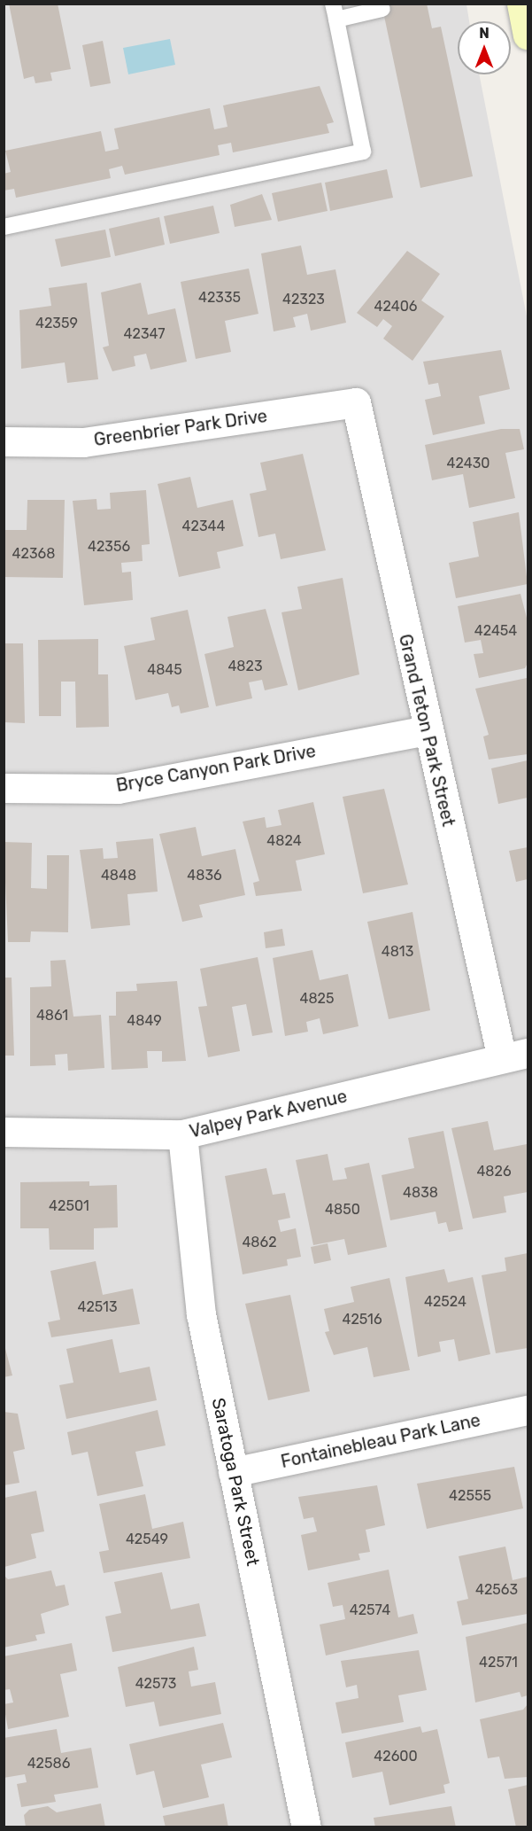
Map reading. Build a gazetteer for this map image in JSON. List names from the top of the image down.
{
  "streets": {
    "street": [
      "Greenbrier Park Drive",
      "Grand Teton Park Street",
      "Bryce Canyon Park Drive",
      "Valpey Park Avenue",
      "Fontainebleau Park Lane",
      "Saratoga Park Street"
    ]
  },
  "crossings": [
    ["Greenbrier Park Drive", "Grand Teton Park Street"],
    ["Grand Teton Park Street", "Bryce Canyon Park Drive"],
    ["Grand Teton Park Street", "Valpey Park Avenue"],
    ["Valpey Park Avenue", "Saratoga Park Street"],
    ["Fontainebleau Park Lane", "Saratoga Park Street"]
  ],
  "house_numbers": [
    "42335",
    "42323",
    "42406",
    "42359",
    "42347",
    "42430",
    "42344",
    "42356",
    "42368",
    "42454",
    "4823",
    "4845",
    "4824",
    "4848",
    "4836",
    "4813",
    "4825",
    "4861",
    "4849",
    "4826",
    "4838",
    "42501",
    "4850",
    "4862",
    "42524",
    "42513",
    "42516",
    "42555",
    "42549",
    "42563",
    "42574",
    "42571",
    "42573",
    "42600",
    "42586"
  ],
  "north": "top"
}
